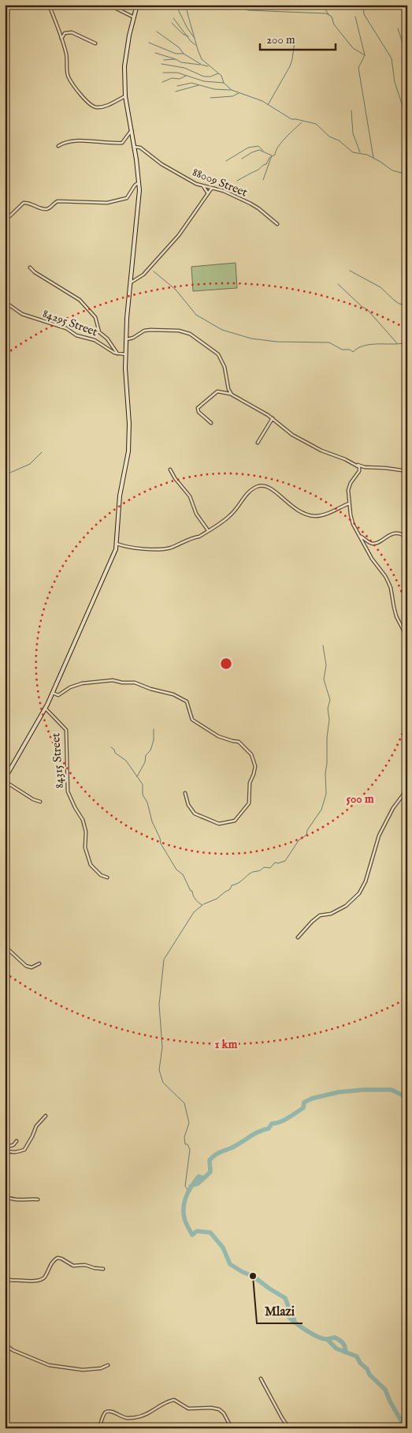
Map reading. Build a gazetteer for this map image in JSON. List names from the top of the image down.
{
  "streets": {
    "street": ["88009 Street", "84295 Street", "84315 Street"]
  },
  "places": ["Mlazi"],
  "scale_bar": "200 m",
  "rings": ["500 m", "1 km"]
}
